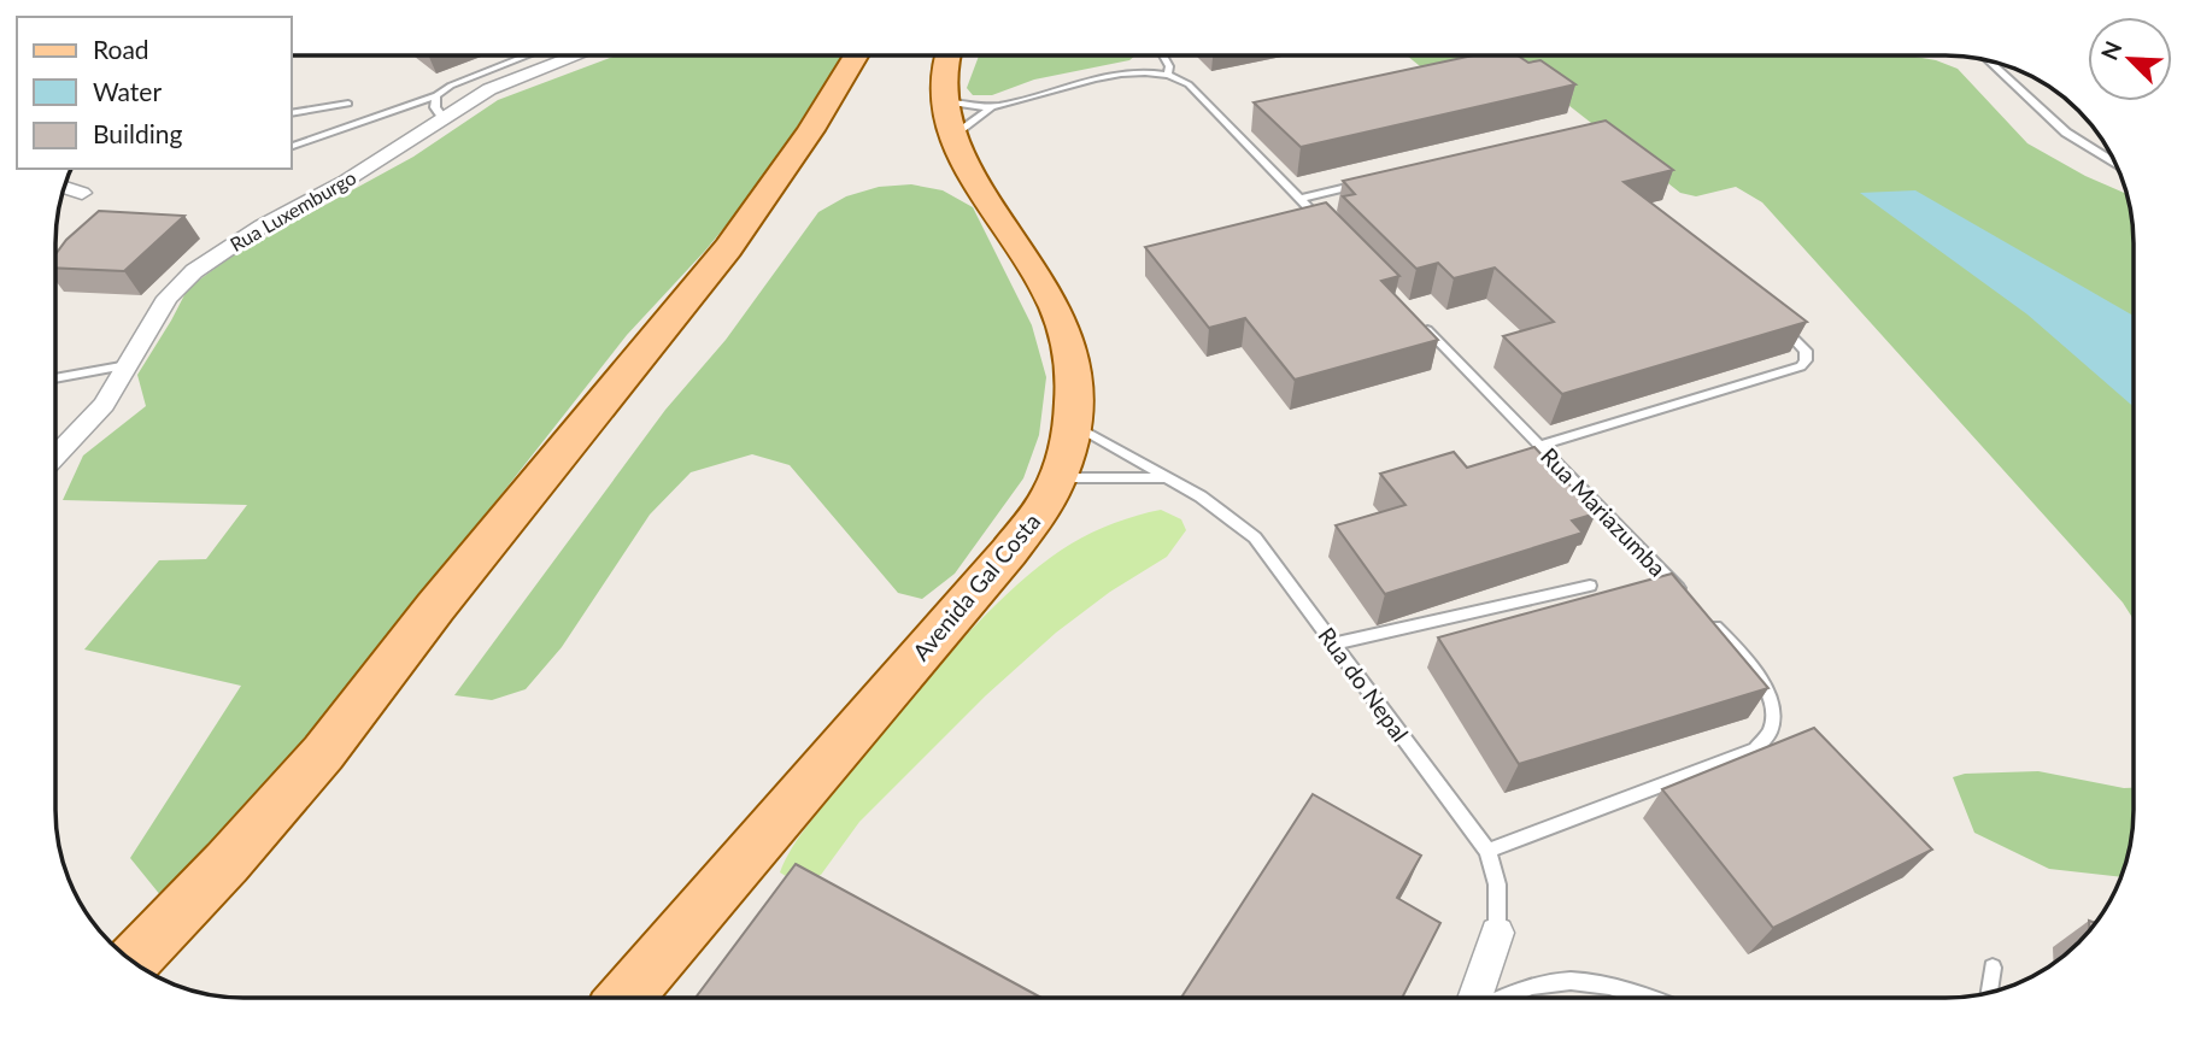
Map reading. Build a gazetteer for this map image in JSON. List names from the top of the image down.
{
  "streets": {
    "main road": ["Avenida Gal Costa"],
    "street": ["Rua Luxemburgo"],
    "lane": ["Rua Mariazumba", "Rua do Nepal"]
  },
  "crossings": [
    ["Avenida Gal Costa", "Rua do Nepal"]
  ],
  "legend": ["Road", "Water", "Building"],
  "north": "top left"
}
